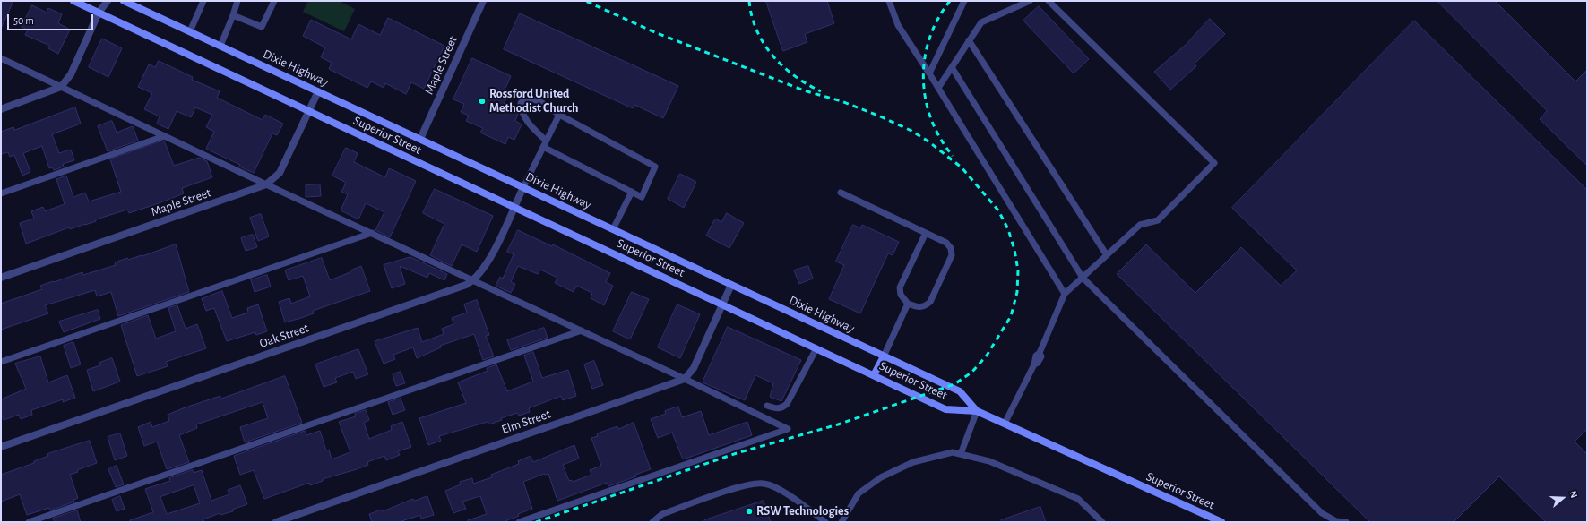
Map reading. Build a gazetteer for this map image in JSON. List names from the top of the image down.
{
  "streets": {
    "main road": ["Dixie Highway", "Superior Street"],
    "street": ["Maple Street", "Oak Street", "Elm Street"]
  },
  "crossings": [
    ["Maple Street", "Dixie Highway"],
    ["Maple Street", "Superior Street"],
    ["Dixie Highway", "Superior Street"],
    ["Dixie Highway", "Oak Street"],
    ["Superior Street", "Oak Street"]
  ],
  "places": ["Rossford United Methodist Church", "RSW Technologies"],
  "scale_bar": "50 m",
  "north": "right"
}
